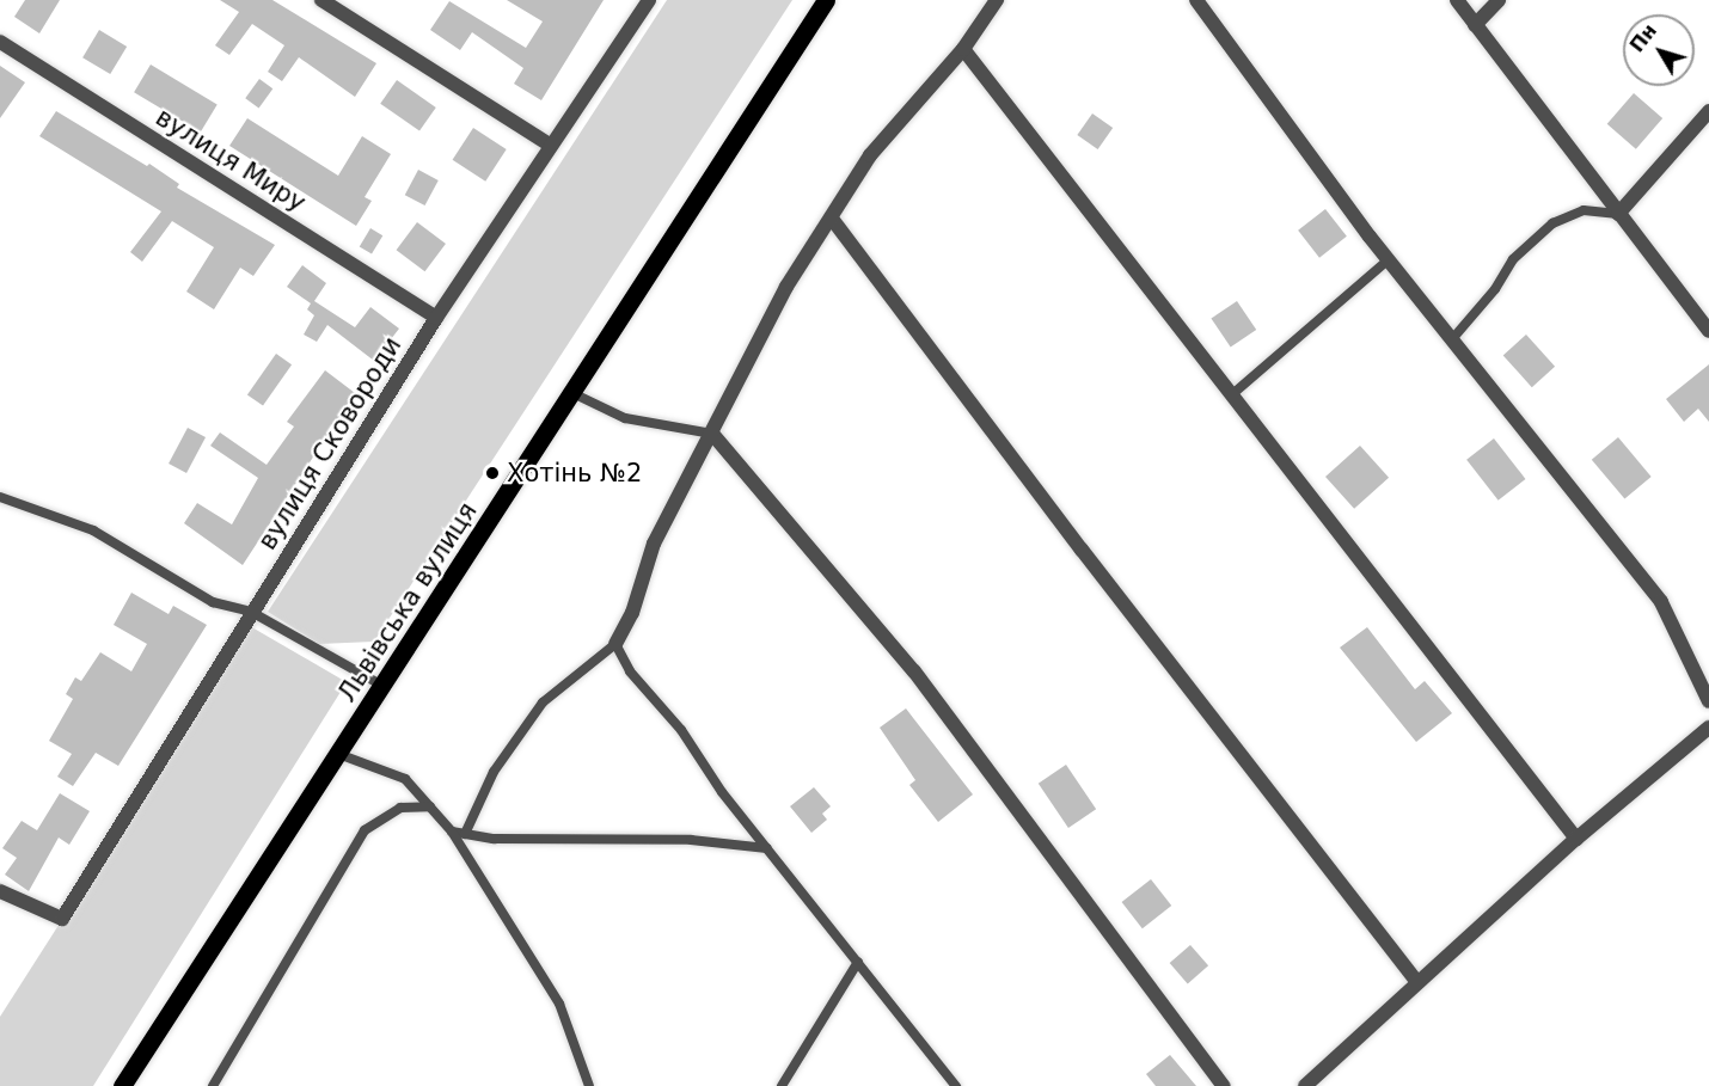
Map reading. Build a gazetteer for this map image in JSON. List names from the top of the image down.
{
  "streets": {
    "main road": ["Львівська вулиця"],
    "street": ["вулиця Миру", "вулиця Сковороди"]
  },
  "crossings": [
    ["вулиця Миру", "вулиця Сковороди"]
  ],
  "places": ["Хотінь №2"],
  "north": "top left"
}
